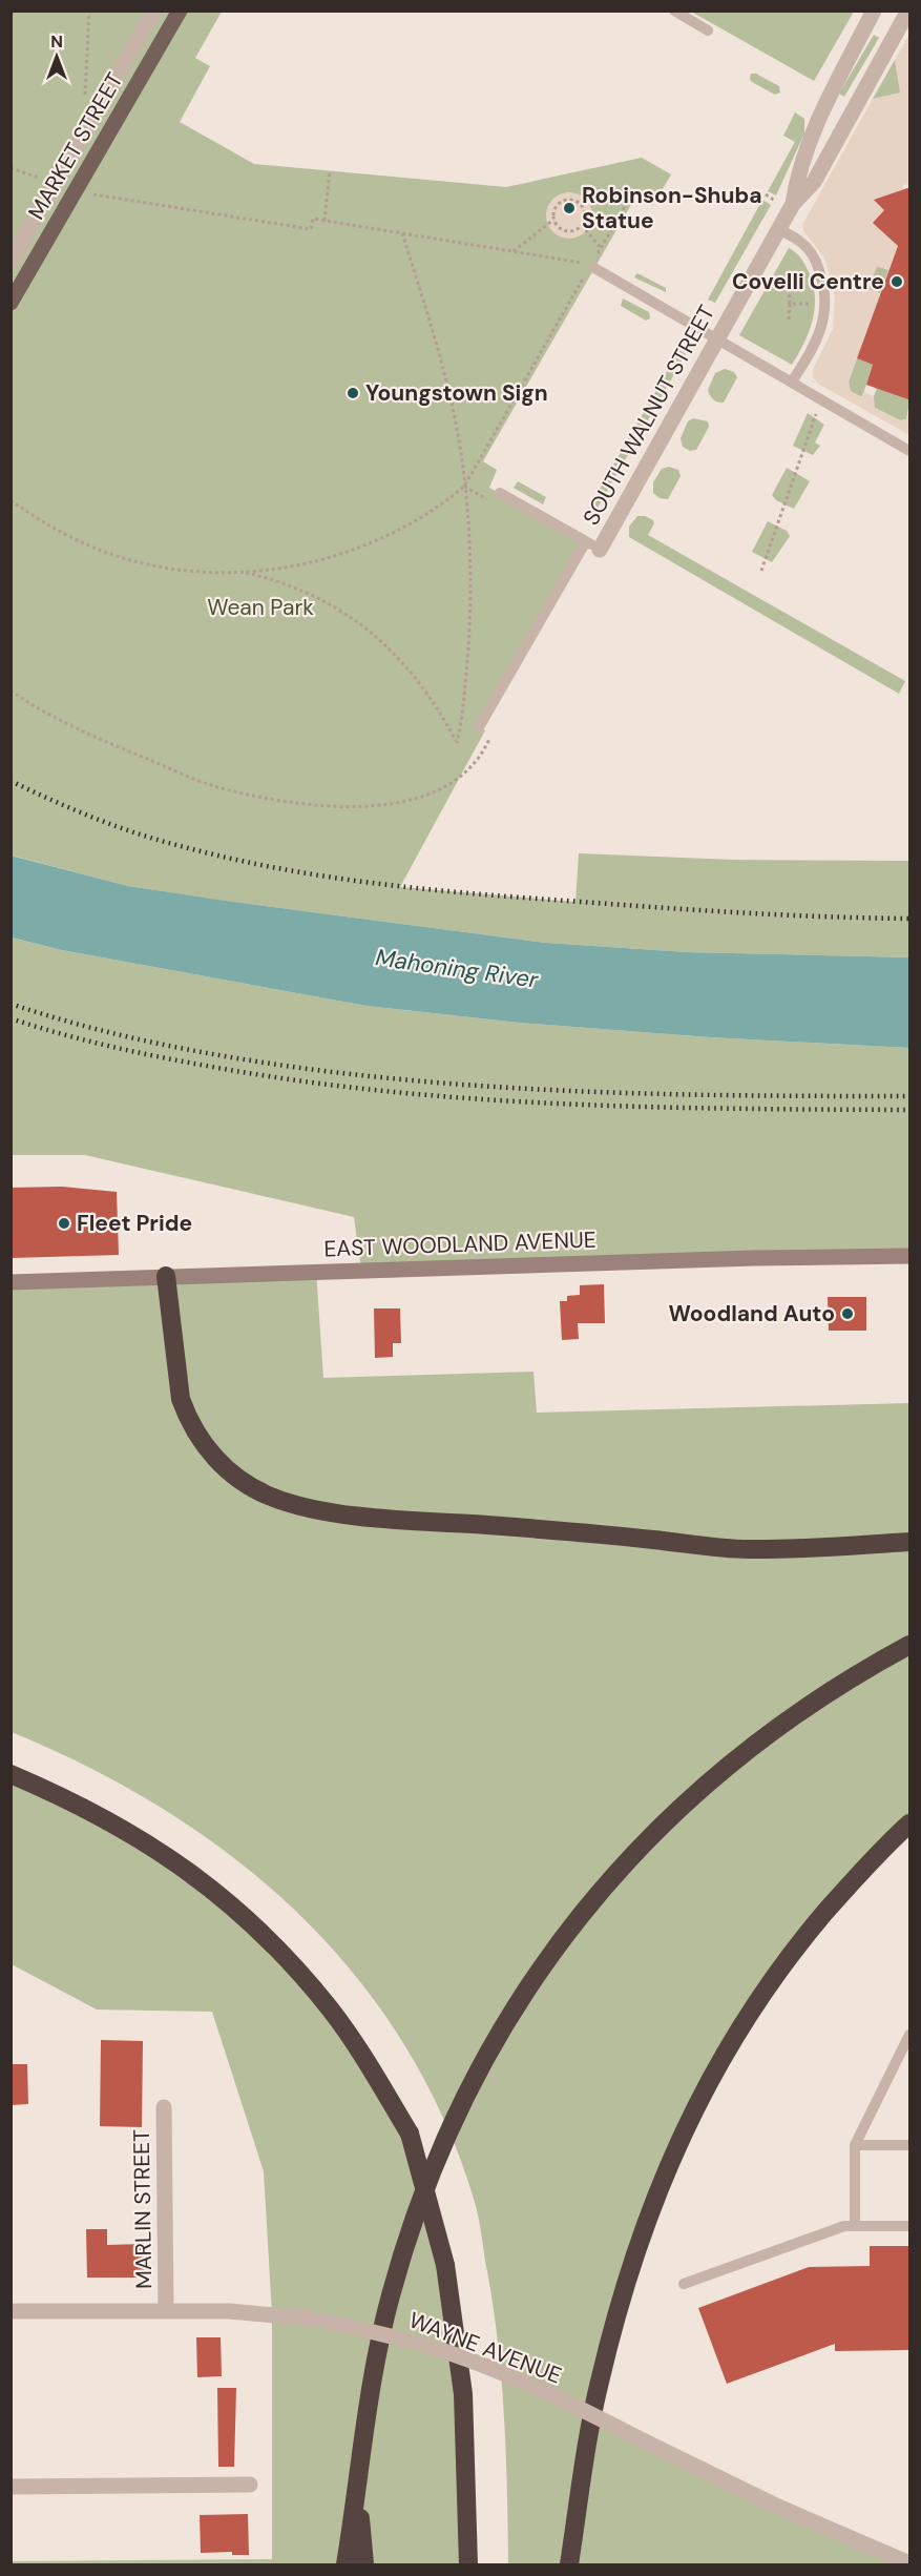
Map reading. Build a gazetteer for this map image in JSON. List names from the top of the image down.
{
  "streets": {
    "main road": ["MARKET STREET", "EAST WOODLAND AVENUE"],
    "street": ["SOUTH WALNUT STREET", "MARLIN STREET", "WAYNE AVENUE"]
  },
  "crossings": [
    ["MARLIN STREET", "WAYNE AVENUE"]
  ],
  "water": ["Mahoning River"],
  "parks": ["Wean Park"],
  "places": [
    "Robinson-Shuba Statue",
    "Covelli Centre",
    "Youngstown Sign",
    "Fleet Pride",
    "Woodland Auto"
  ],
  "north": "top"
}
